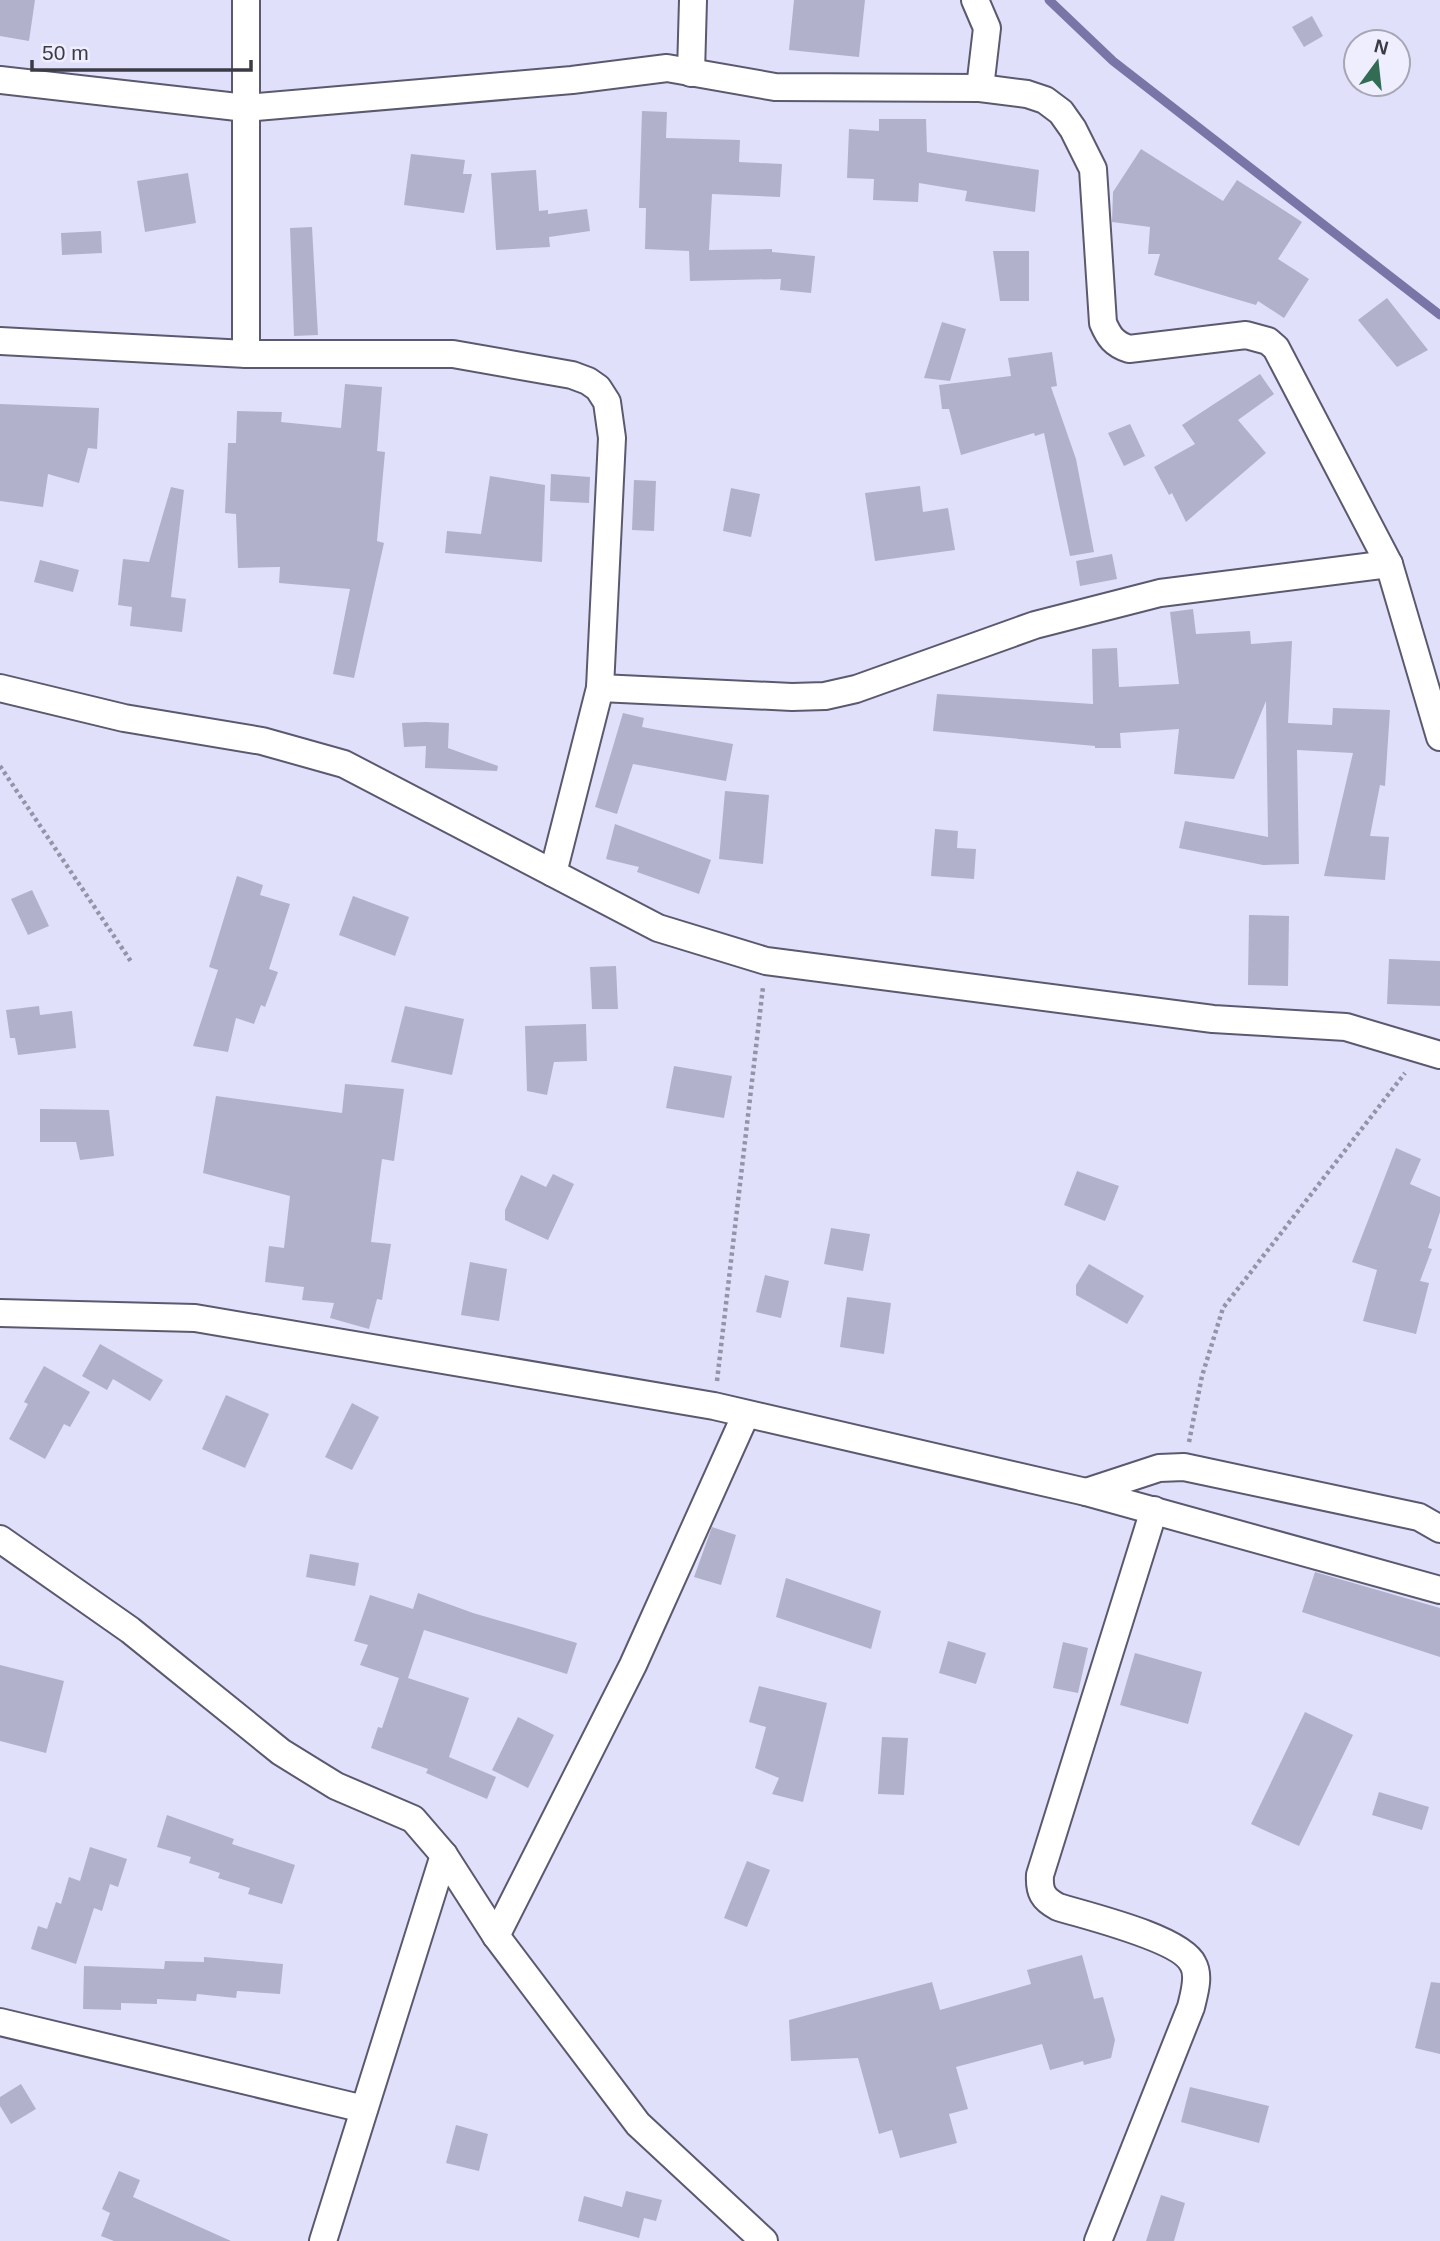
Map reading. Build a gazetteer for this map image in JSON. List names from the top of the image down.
{
  "scale_bar": "50 m",
  "north": "top"
}
